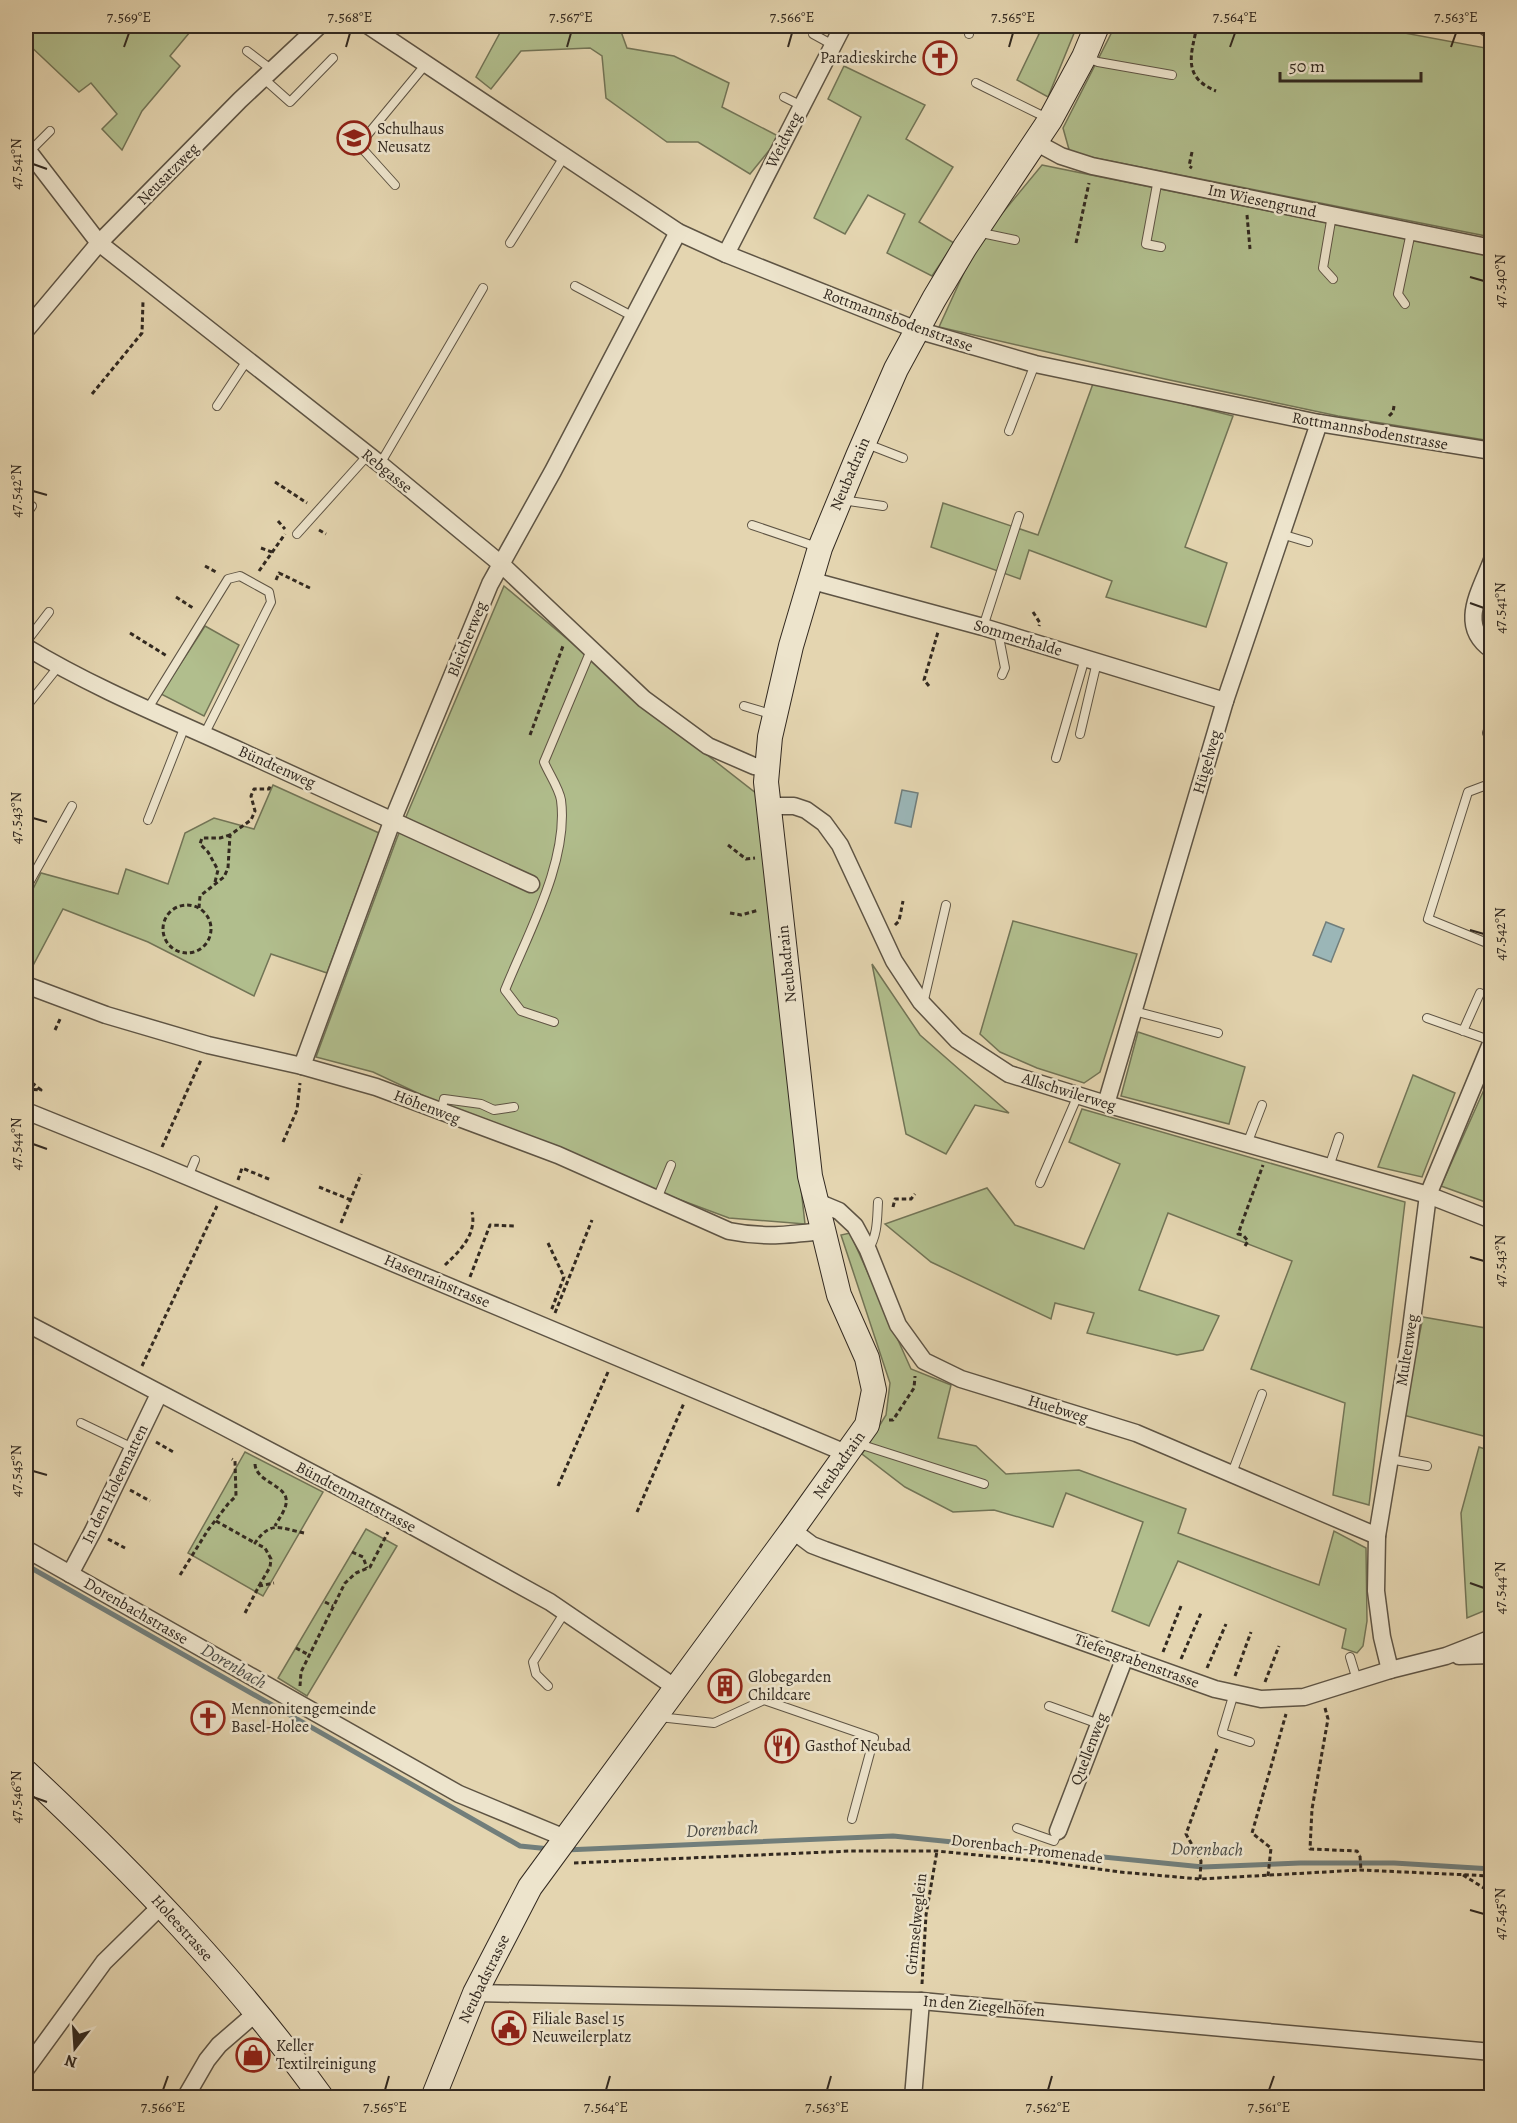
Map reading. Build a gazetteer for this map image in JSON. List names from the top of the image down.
{
  "streets": {
    "street": [
      "Weidweg",
      "Neusatzweg",
      "Im Wiesengrund",
      "Rottmannsbodenstrasse",
      "Rebgasse",
      "Neubadrain",
      "Sommerhalde",
      "Bleicherweg",
      "Hügelweg",
      "Bündtenweg",
      "Allschwilerweg",
      "Höhenweg",
      "Hasenrainstrasse",
      "Multenweg",
      "Huebweg",
      "In den Holeematten",
      "Bündtenmattstrasse",
      "Dorenbachstrasse",
      "Tiefengrabenstrasse",
      "Quellenweg",
      "Holeestrasse",
      "Neubadstrasse",
      "In den Ziegelhöfen"
    ],
    "path": ["Dorenbach-Promenade", "Grimselweglein"]
  },
  "crossings": [
    ["Weidweg", "Rottmannsbodenstrasse"],
    ["Neusatzweg", "Rebgasse"],
    ["Im Wiesengrund", "Neubadrain"],
    ["Rottmannsbodenstrasse", "Neubadrain"],
    ["Rottmannsbodenstrasse", "Bleicherweg"],
    ["Rottmannsbodenstrasse", "Hügelweg"],
    ["Rebgasse", "Neubadrain"],
    ["Rebgasse", "Bleicherweg"],
    ["Neubadrain", "Sommerhalde"],
    ["Neubadrain", "Allschwilerweg"],
    ["Neubadrain", "Höhenweg"],
    ["Neubadrain", "Hasenrainstrasse"],
    ["Neubadrain", "Huebweg"],
    ["Neubadrain", "Bündtenmattstrasse"],
    ["Neubadrain", "Dorenbachstrasse"],
    ["Neubadrain", "Tiefengrabenstrasse"],
    ["Neubadrain", "Dorenbach-Promenade"],
    ["Neubadrain", "Neubadstrasse"],
    ["Sommerhalde", "Hügelweg"],
    ["Bleicherweg", "Bündtenweg"],
    ["Bleicherweg", "Höhenweg"],
    ["Hügelweg", "Allschwilerweg"],
    ["Allschwilerweg", "Multenweg"],
    ["Multenweg", "Huebweg"],
    ["Multenweg", "Tiefengrabenstrasse"],
    ["In den Holeematten", "Bündtenmattstrasse"],
    ["In den Holeematten", "Dorenbachstrasse"],
    ["Tiefengrabenstrasse", "Quellenweg"],
    ["Dorenbach-Promenade", "Grimselweglein"],
    ["Dorenbach-Promenade", "Neubadstrasse"],
    ["Grimselweglein", "In den Ziegelhöfen"],
    ["Neubadstrasse", "In den Ziegelhöfen"]
  ],
  "water": ["Dorenbach"],
  "places": {
    "church": ["Paradieskirche", "Mennonitengemeinde Basel-Holee"],
    "school or university": ["Schulhaus Neusatz"],
    "building": ["Globegarden Childcare"],
    "restaurant": ["Gasthof Neubad"],
    "public building": ["Filiale Basel 15 Neuweilerplatz"],
    "shop": ["Keller Textilreinigung"]
  },
  "scale_bar": "50 m",
  "north": "bottom",
  "coordinates": [
    "7.569°E",
    "7.568°E",
    "7.567°E",
    "7.566°E",
    "7.565°E",
    "7.564°E",
    "7.563°E",
    "47.541°N",
    "47.540°N",
    "47.542°N",
    "47.543°N",
    "47.544°N",
    "47.545°N",
    "47.546°N",
    "7.562°E",
    "7.561°E"
  ]
}
